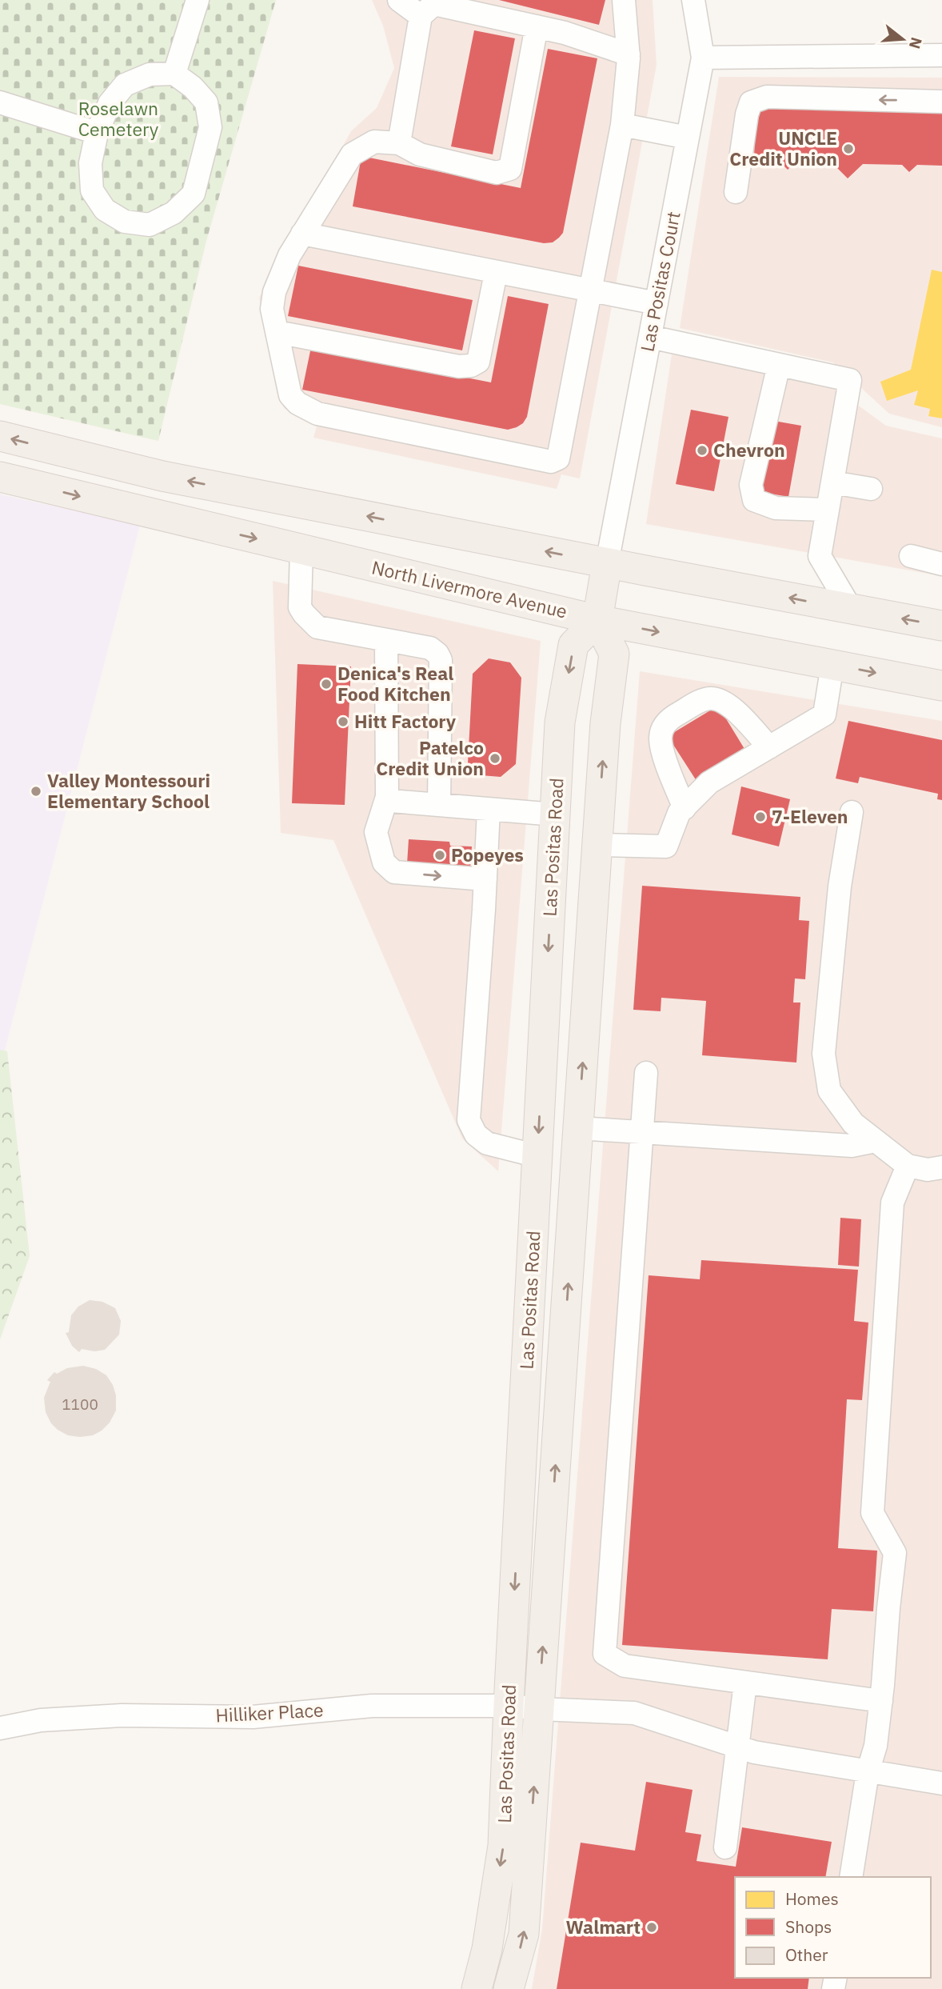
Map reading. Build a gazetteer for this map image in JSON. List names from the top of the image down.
{
  "streets": {
    "main road": ["North Livermore Avenue", "Las Positas Road"],
    "street": ["Las Positas Court", "Hilliker Place"]
  },
  "crossings": [
    ["North Livermore Avenue", "Las Positas Road"],
    ["Las Positas Road", "Hilliker Place"]
  ],
  "parks": ["Roselawn Cemetery"],
  "places": [
    "UNCLE Credit Union",
    "Chevron",
    "Denica's Real Food Kitchen",
    "Hitt Factory",
    "Patelco Credit Union",
    "Valley Montessouri Elementary School",
    "7-Eleven",
    "Popeyes",
    "Walmart"
  ],
  "house_numbers": ["1100"],
  "legend": ["Homes", "Shops", "Other"],
  "north": "right"
}
